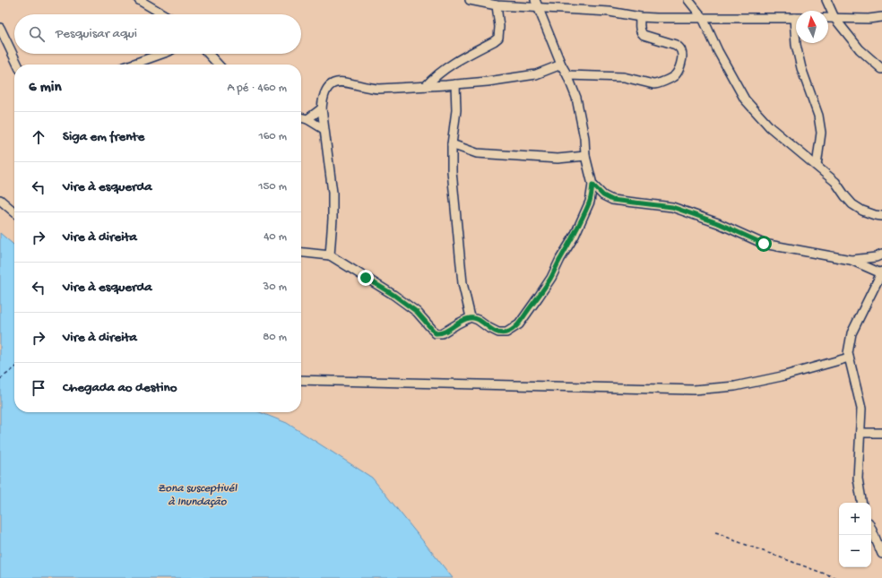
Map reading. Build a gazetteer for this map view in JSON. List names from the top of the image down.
{
  "water": ["Zona susceptivél à Inundação"],
  "north": "top",
  "page": {
    "search": "Pesquisar aqui",
    "heading": ["6 min", "A pé · 460 m"],
    "list": [
      ["Siga em frente", "160 m"],
      ["Vire à esquerda", "150 m"],
      ["Vire à direita", "40 m"],
      ["Vire à esquerda", "30 m"],
      ["Vire à direita", "80 m"],
      "Chegada ao destino"
    ],
    "map_buttons": ["+", "−"]
  }
}
